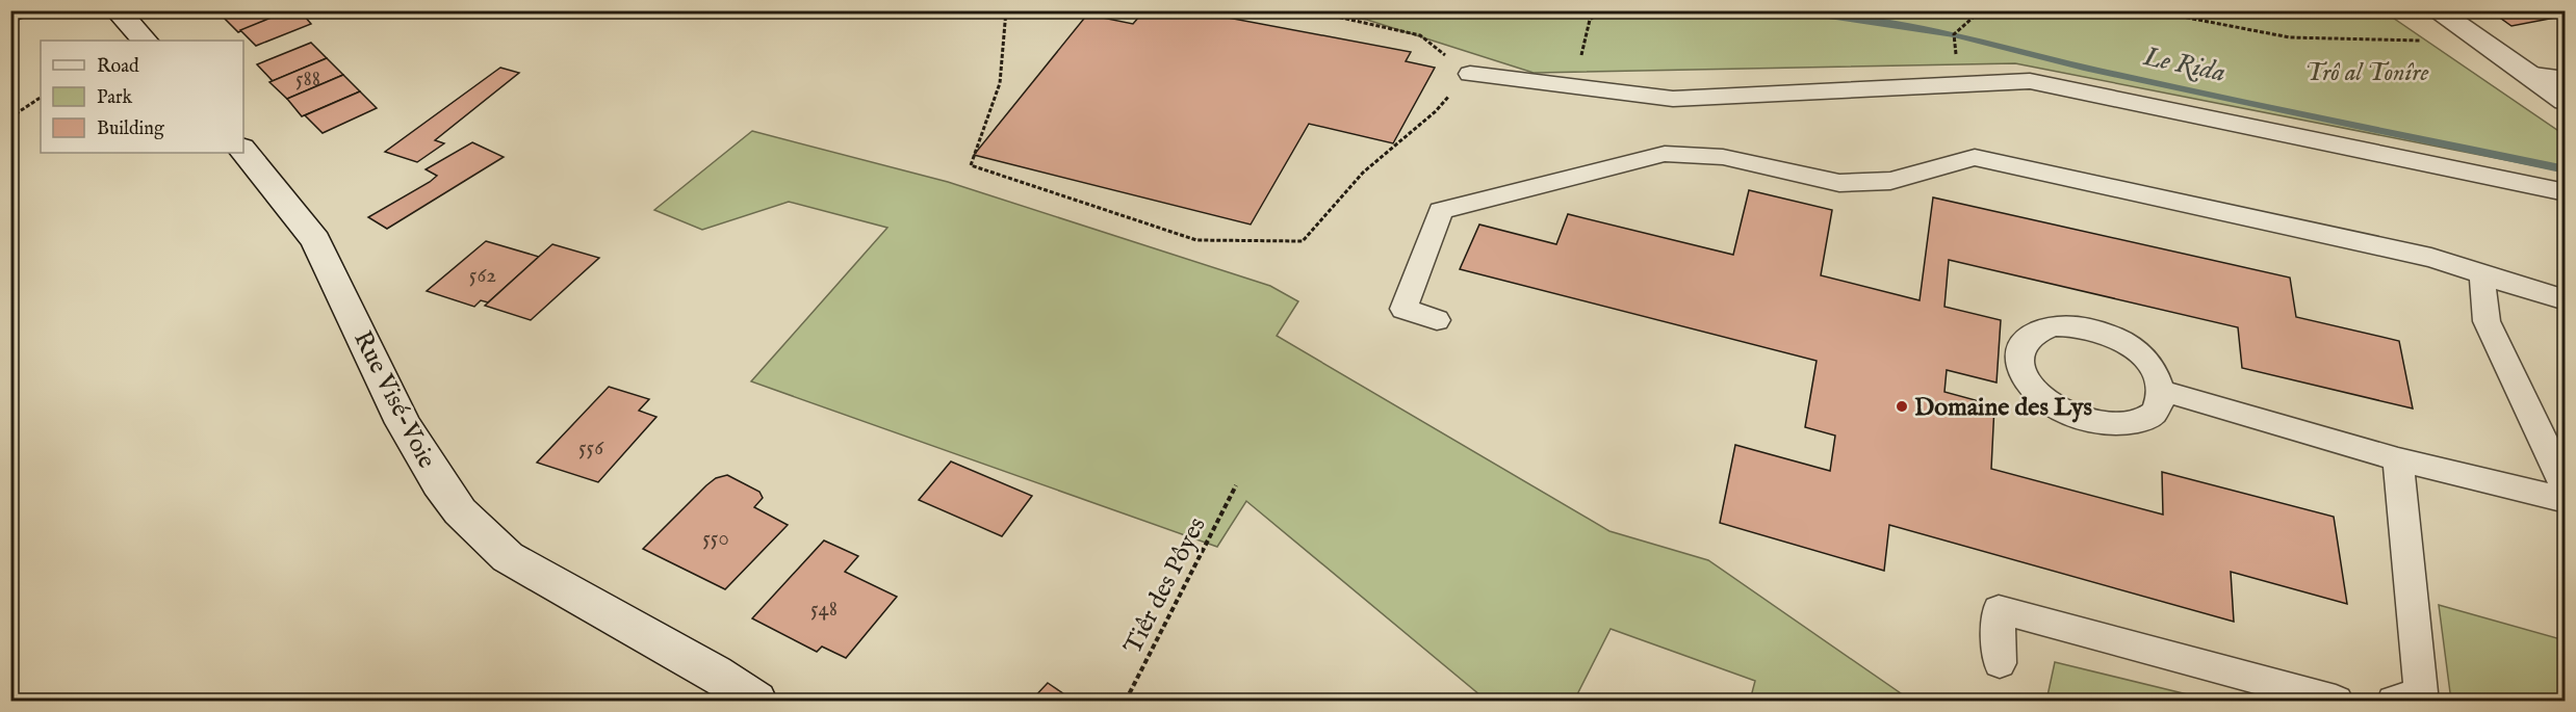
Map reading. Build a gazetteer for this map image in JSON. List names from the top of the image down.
{
  "streets": {
    "street": ["Rue Visé-Voie"],
    "path": ["Tiêr des Pôyes"]
  },
  "water": ["Le Rida"],
  "parks": ["Trô al Tonîre"],
  "places": ["Domaine des Lys"],
  "house_numbers": [
    "588",
    "562",
    "556",
    "550",
    "548"
  ],
  "legend": ["Road", "Park", "Building"]
}
